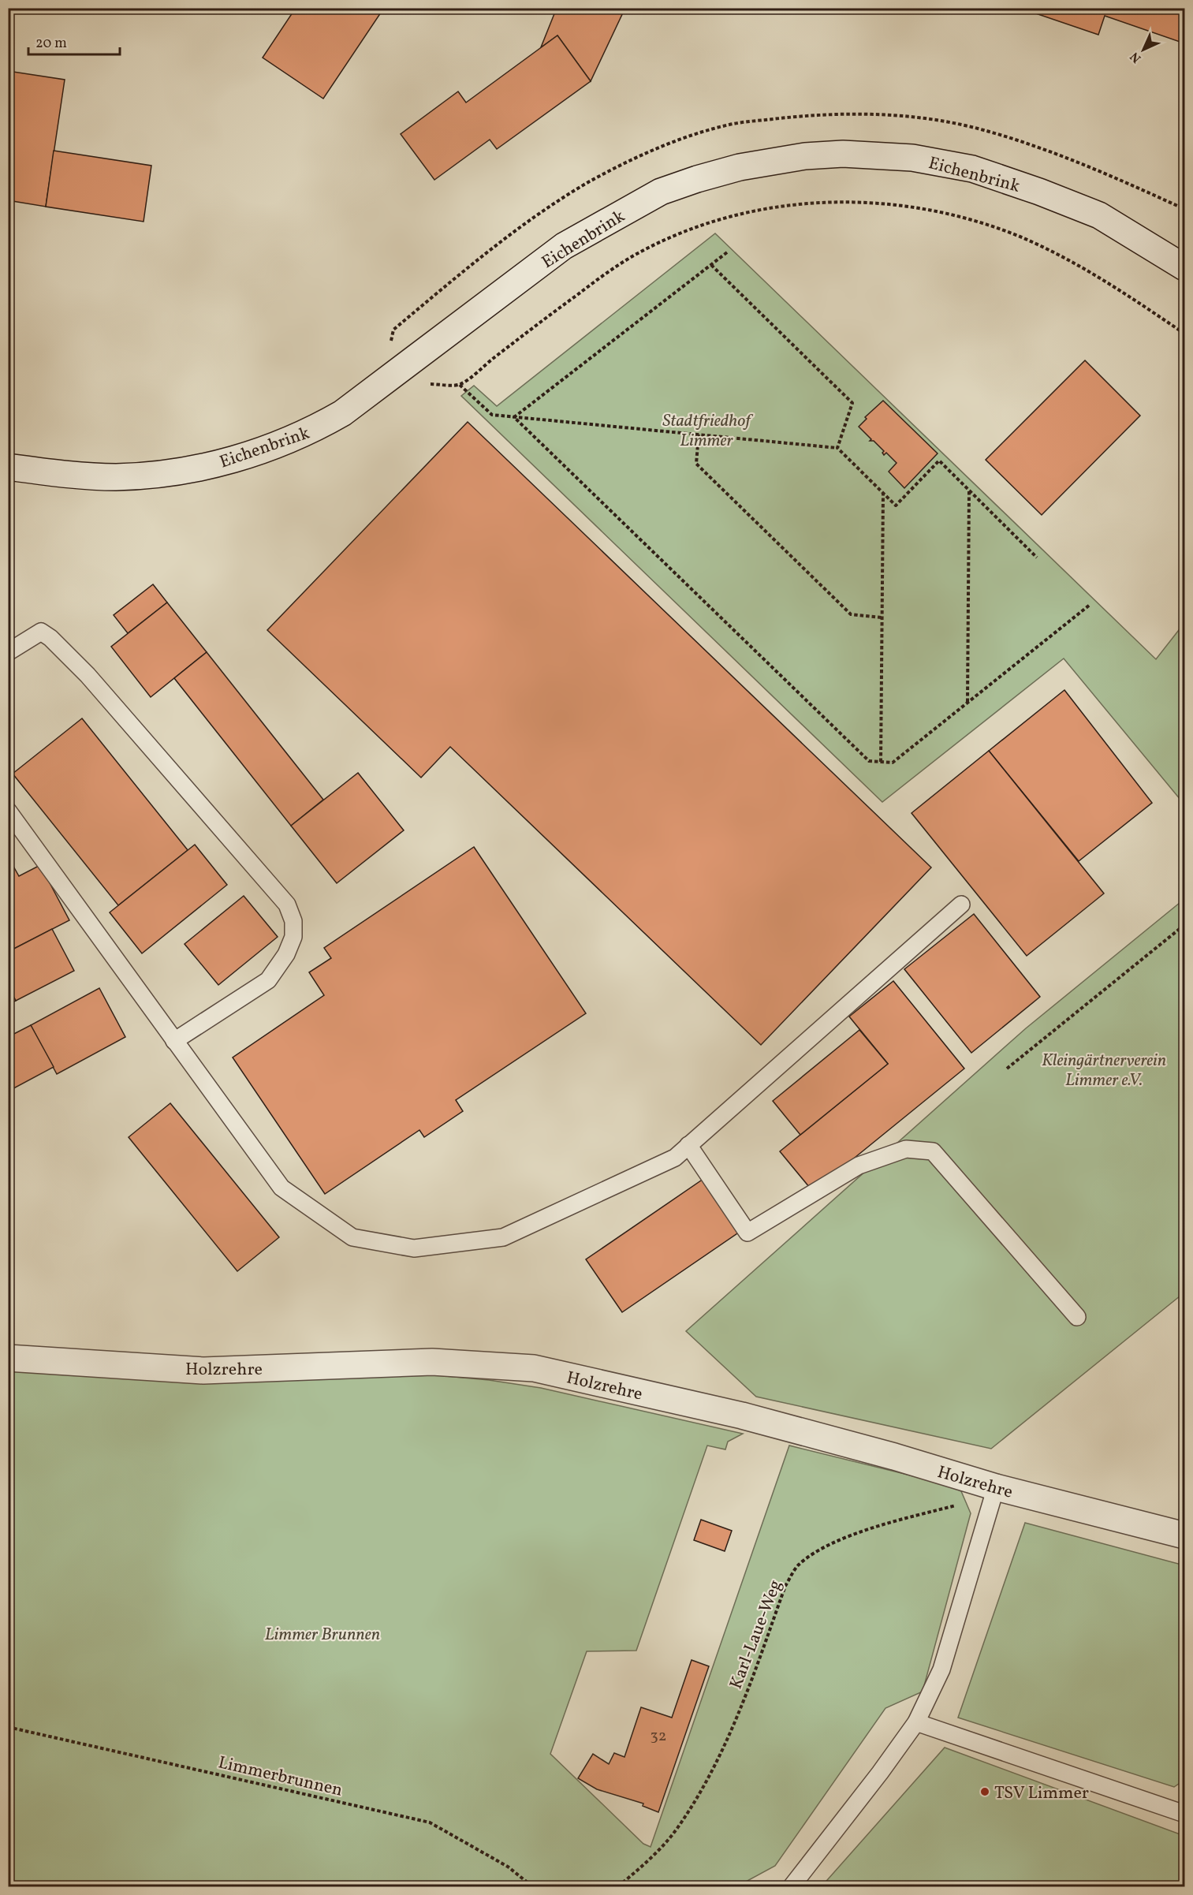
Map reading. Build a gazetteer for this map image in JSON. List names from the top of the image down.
{
  "streets": {
    "main road": ["Eichenbrink", "Holzrehre"],
    "path": ["Karl-Laue-Weg", "Limmerbrunnen"]
  },
  "crossings": [
    ["Holzrehre", "Karl-Laue-Weg"]
  ],
  "parks": ["Stadtfriedhof Limmer", "Kleingärtnerverein Limmer e.V.", "Limmer Brunnen"],
  "places": ["TSV Limmer"],
  "house_numbers": ["32"],
  "scale_bar": "20 m",
  "north": "bottom left"
}
